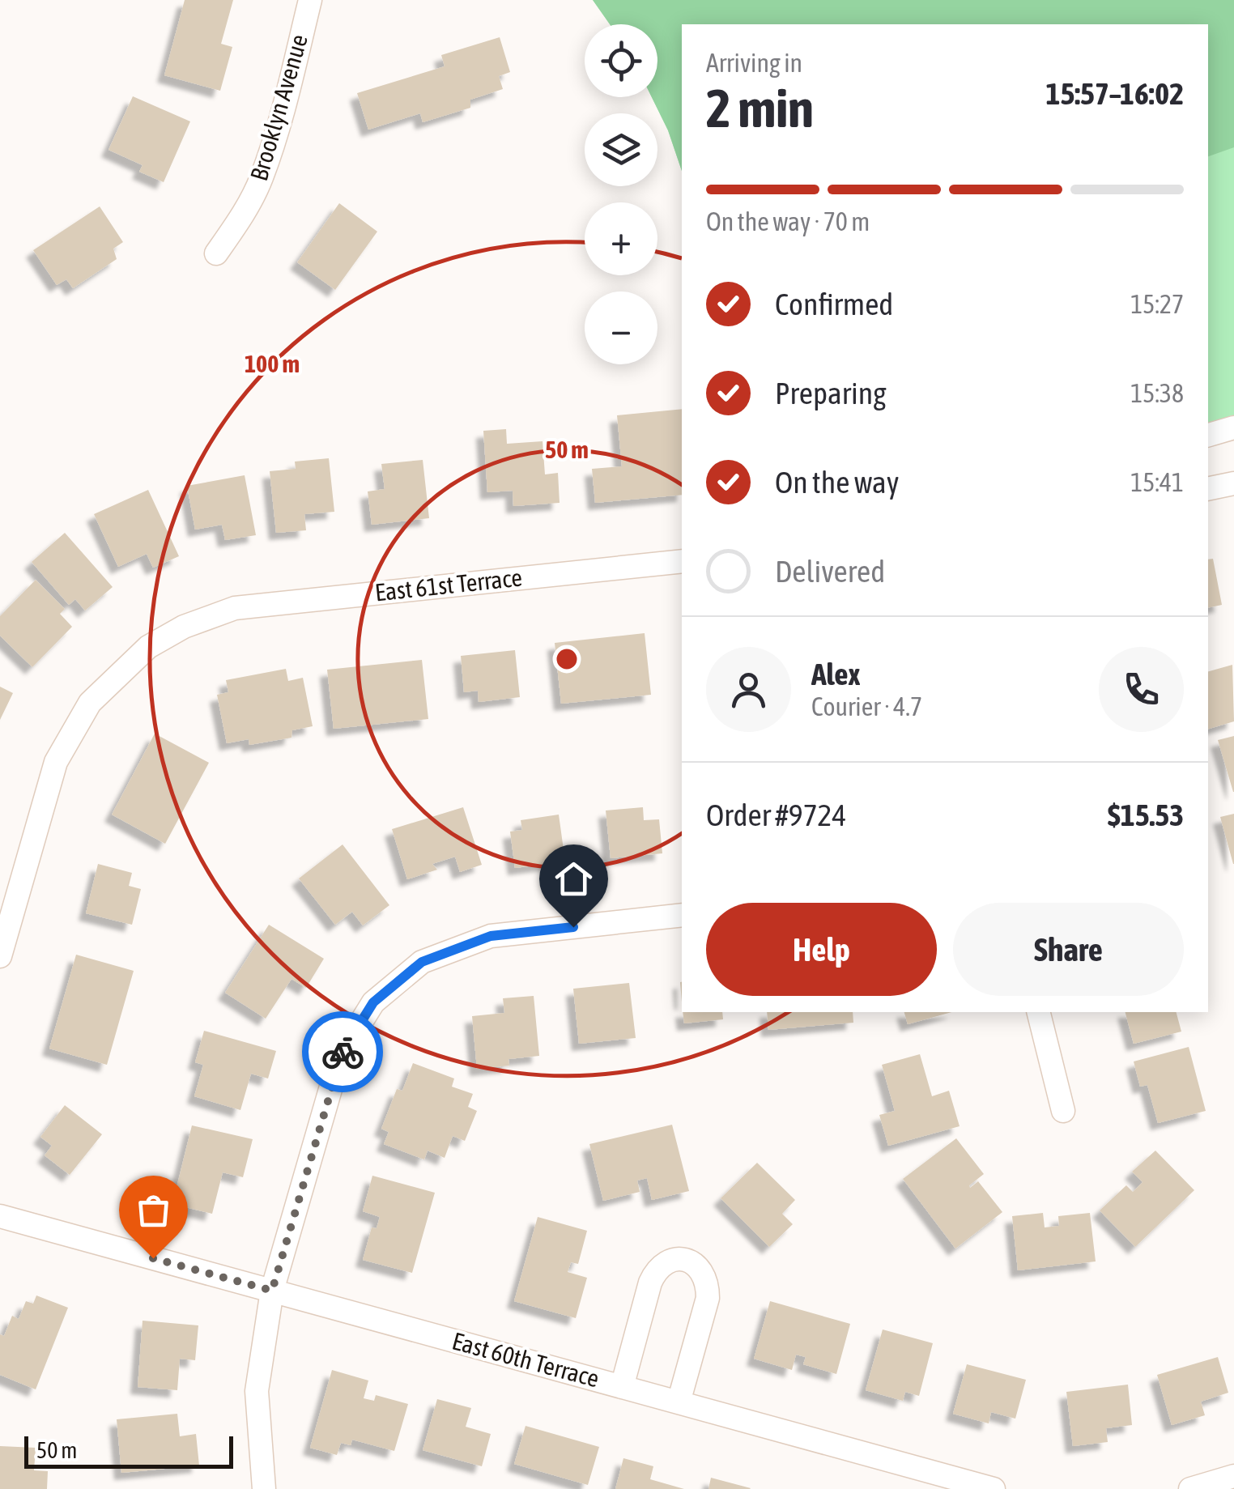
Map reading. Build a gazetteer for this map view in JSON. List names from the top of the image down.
{
  "streets": {
    "street": ["Brooklyn Avenue", "East 61st Terrace", "East 60th Terrace"]
  },
  "scale_bar": "50 m",
  "page": {
    "map_buttons": ["+", "−"],
    "heading": ["2 min", "Arriving in", "15:57–16:02"],
    "panel": [
      "Alex",
      "Courier · 4.7",
      "Order #9724",
      "$15.53"
    ],
    "bar": "On the way · 70 m",
    "list": [
      ["Confirmed", "15:27"],
      ["Preparing", "15:38"],
      ["On the way", "15:41"],
      "Delivered"
    ],
    "buttons": ["Help", "Share"],
    "scale": "50 m"
  },
  "rings": ["100 m", "50 m"]
}
